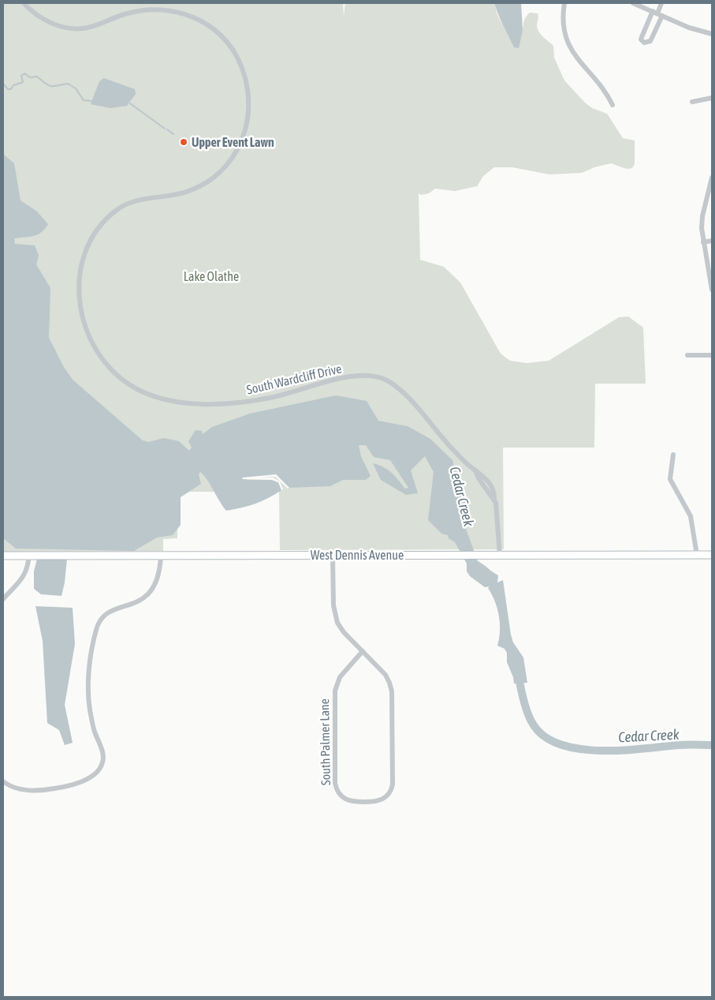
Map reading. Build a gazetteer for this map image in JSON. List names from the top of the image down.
{
  "streets": {
    "street": ["South Wardcliff Drive", "West Dennis Avenue", "South Palmer Lane"]
  },
  "crossings": [
    ["South Wardcliff Drive", "West Dennis Avenue"]
  ],
  "water": ["Cedar Creek"],
  "parks": ["Lake Olathe"],
  "places": ["Upper Event Lawn"]
}
